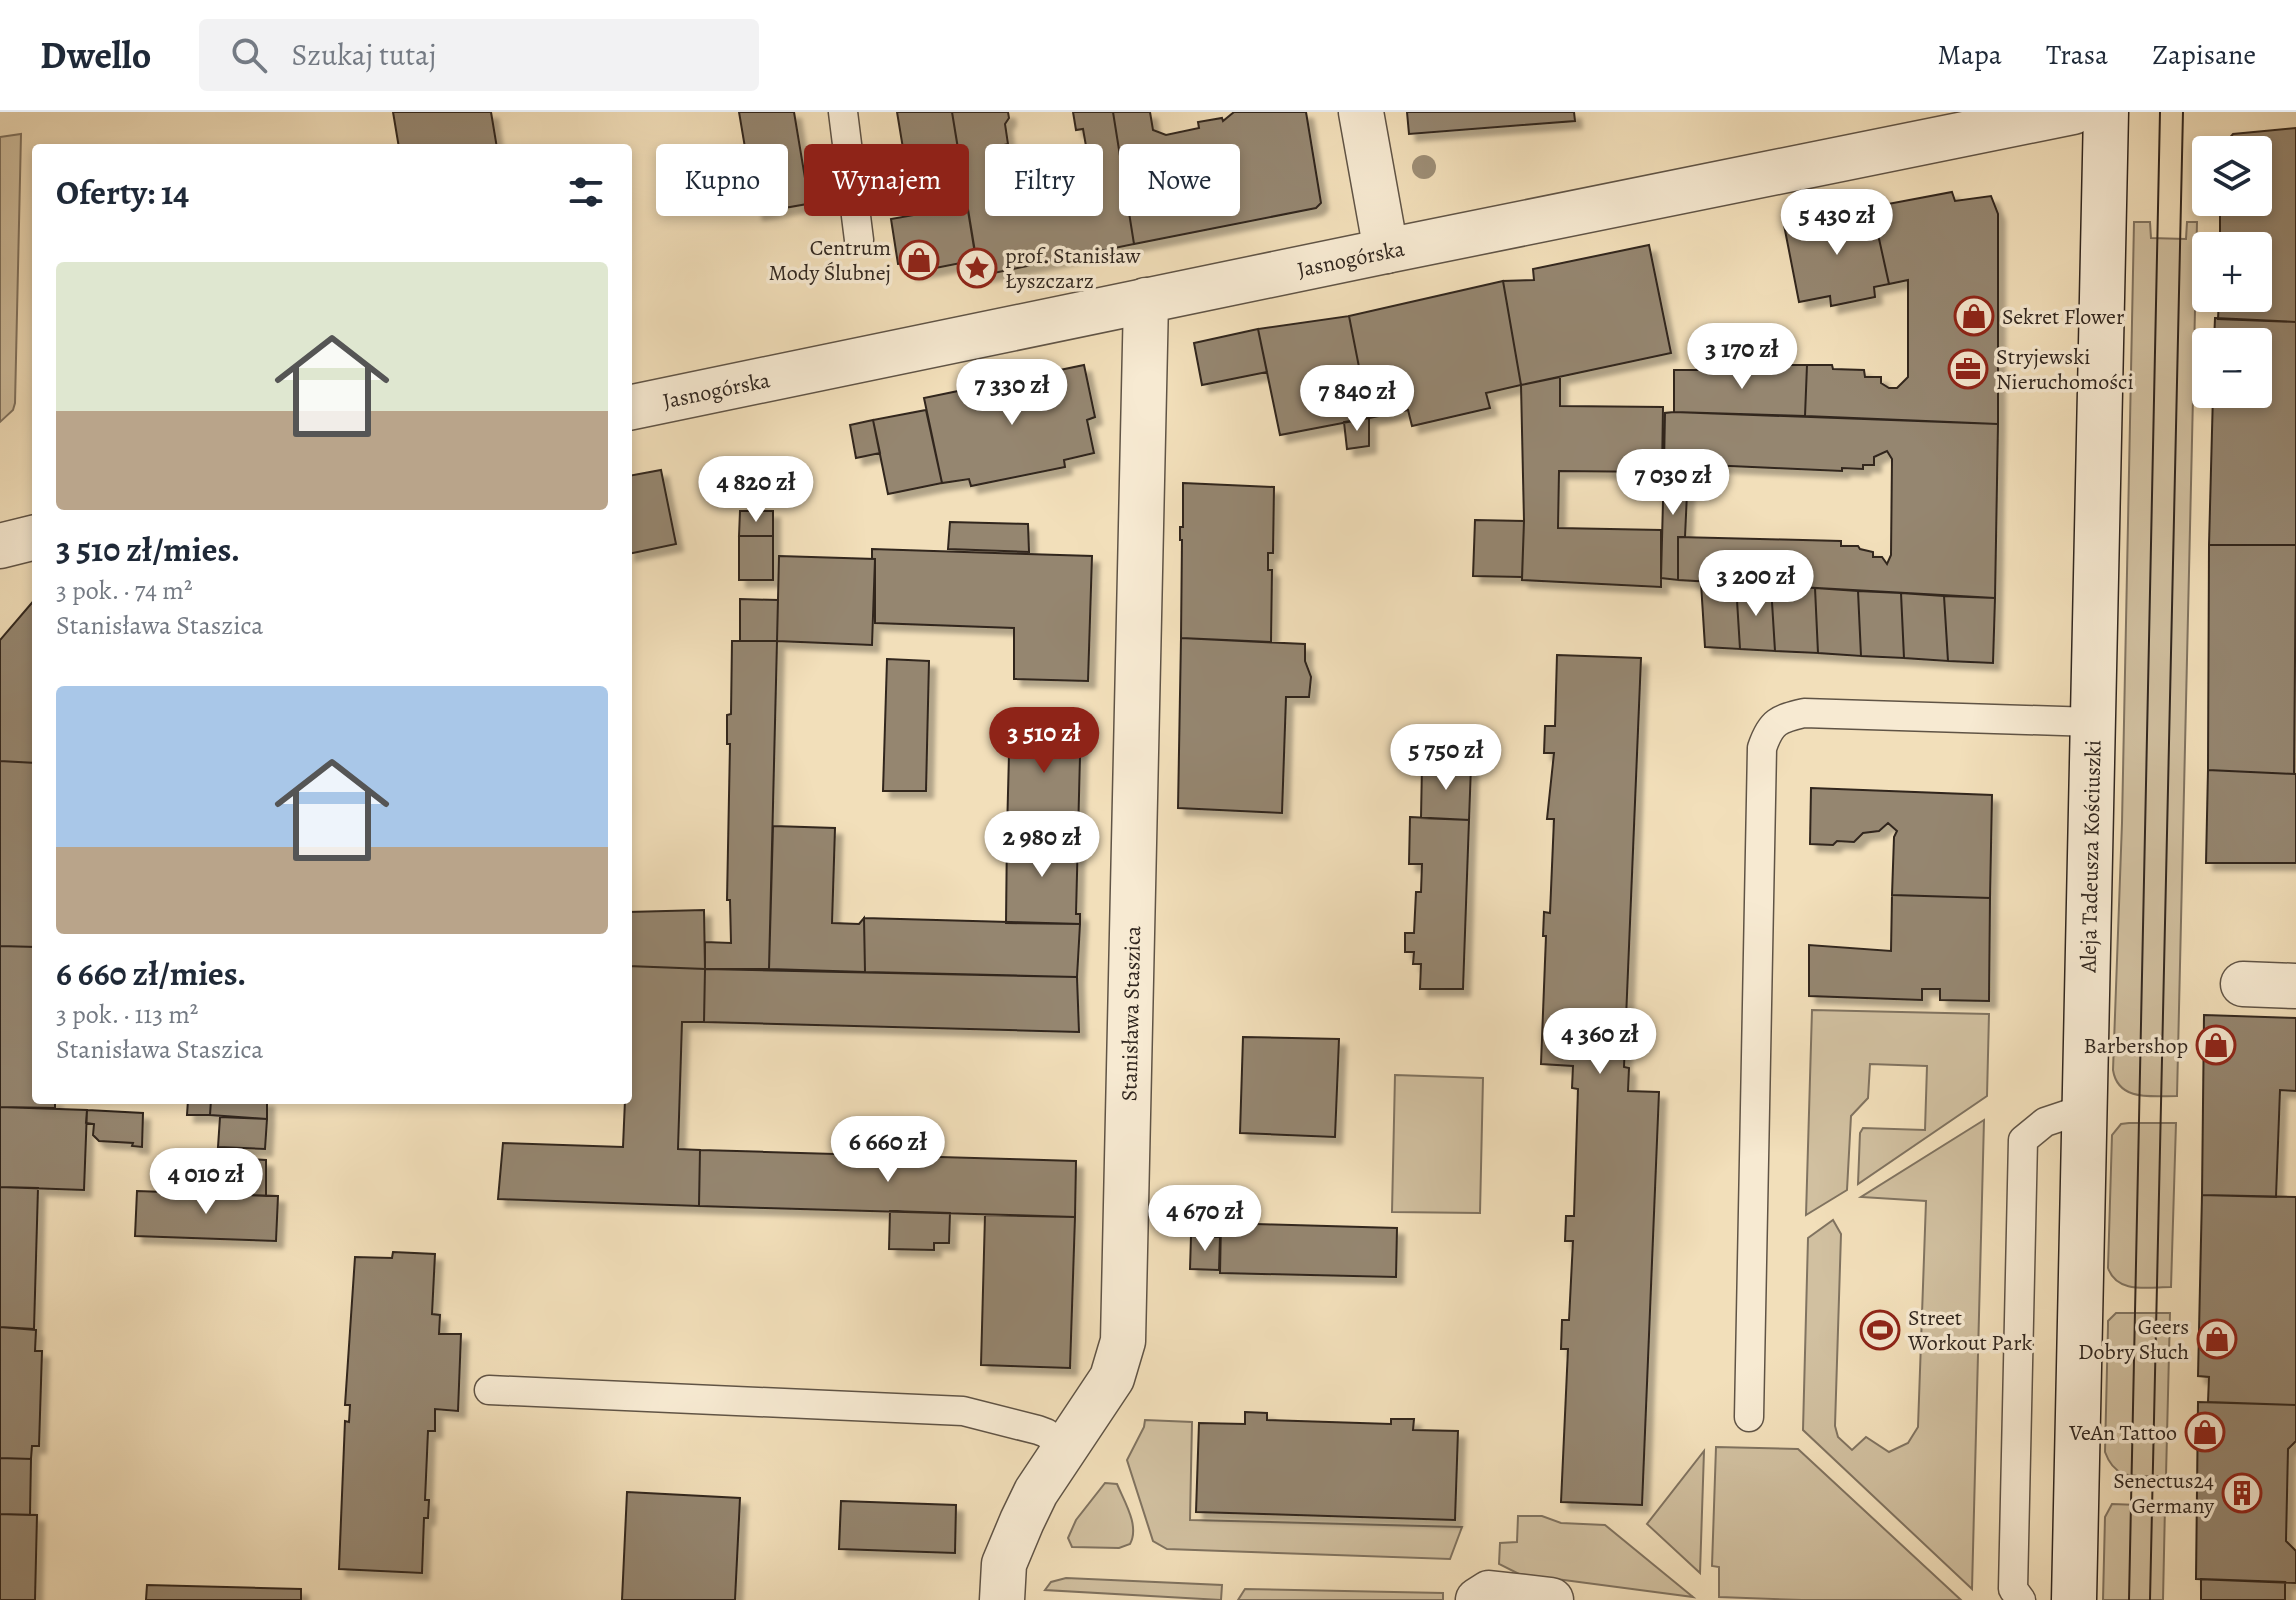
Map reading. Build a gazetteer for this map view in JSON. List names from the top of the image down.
{
  "streets": {
    "street": ["Jasnogórska", "Aleja Tadeusza Kościuszki", "Stanisława Staszica"]
  },
  "crossings": [
    ["Jasnogórska", "Stanisława Staszica"]
  ],
  "places": {
    "shop": [
      "Centrum Mody Ślubnej",
      "Sekret Flower",
      "Barbershop",
      "Geers Dobry Słuch",
      "VeAn Tattoo"
    ],
    "place": ["prof. Stanisław Łyszczarz"],
    "office": ["Stryjewski Nieruchomości"],
    "sports": ["Street Workout Park"],
    "building": ["Senectus24 Germany"]
  },
  "page": {
    "header": "Dwello",
    "search": "Szukaj tutaj",
    "nav": ["Mapa", "Trasa", "Zapisane"],
    "map_buttons": ["+", "−"],
    "chip": [
      "Kupno",
      "Wynajem",
      "Filtry",
      "Nowe"
    ],
    "heading": "Oferty: 14",
    "price": [
      "5 430 zł",
      "3 170 zł",
      "7 330 zł",
      "7 840 zł",
      "7 030 zł",
      "4 820 zł",
      "3 200 zł",
      "3 510 zł",
      "5 750 zł",
      "2 980 zł",
      "4 360 zł",
      "6 660 zł",
      "4 010 zł",
      "4 670 zł"
    ],
    "list": [
      {
        "name": "3 510 zł/mies.",
        "note": "3 pok. · 74 m² · Stanisława Staszica"
      },
      {
        "name": "6 660 zł/mies.",
        "note": "3 pok. · 113 m² · Stanisława Staszica"
      }
    ]
  }
}
